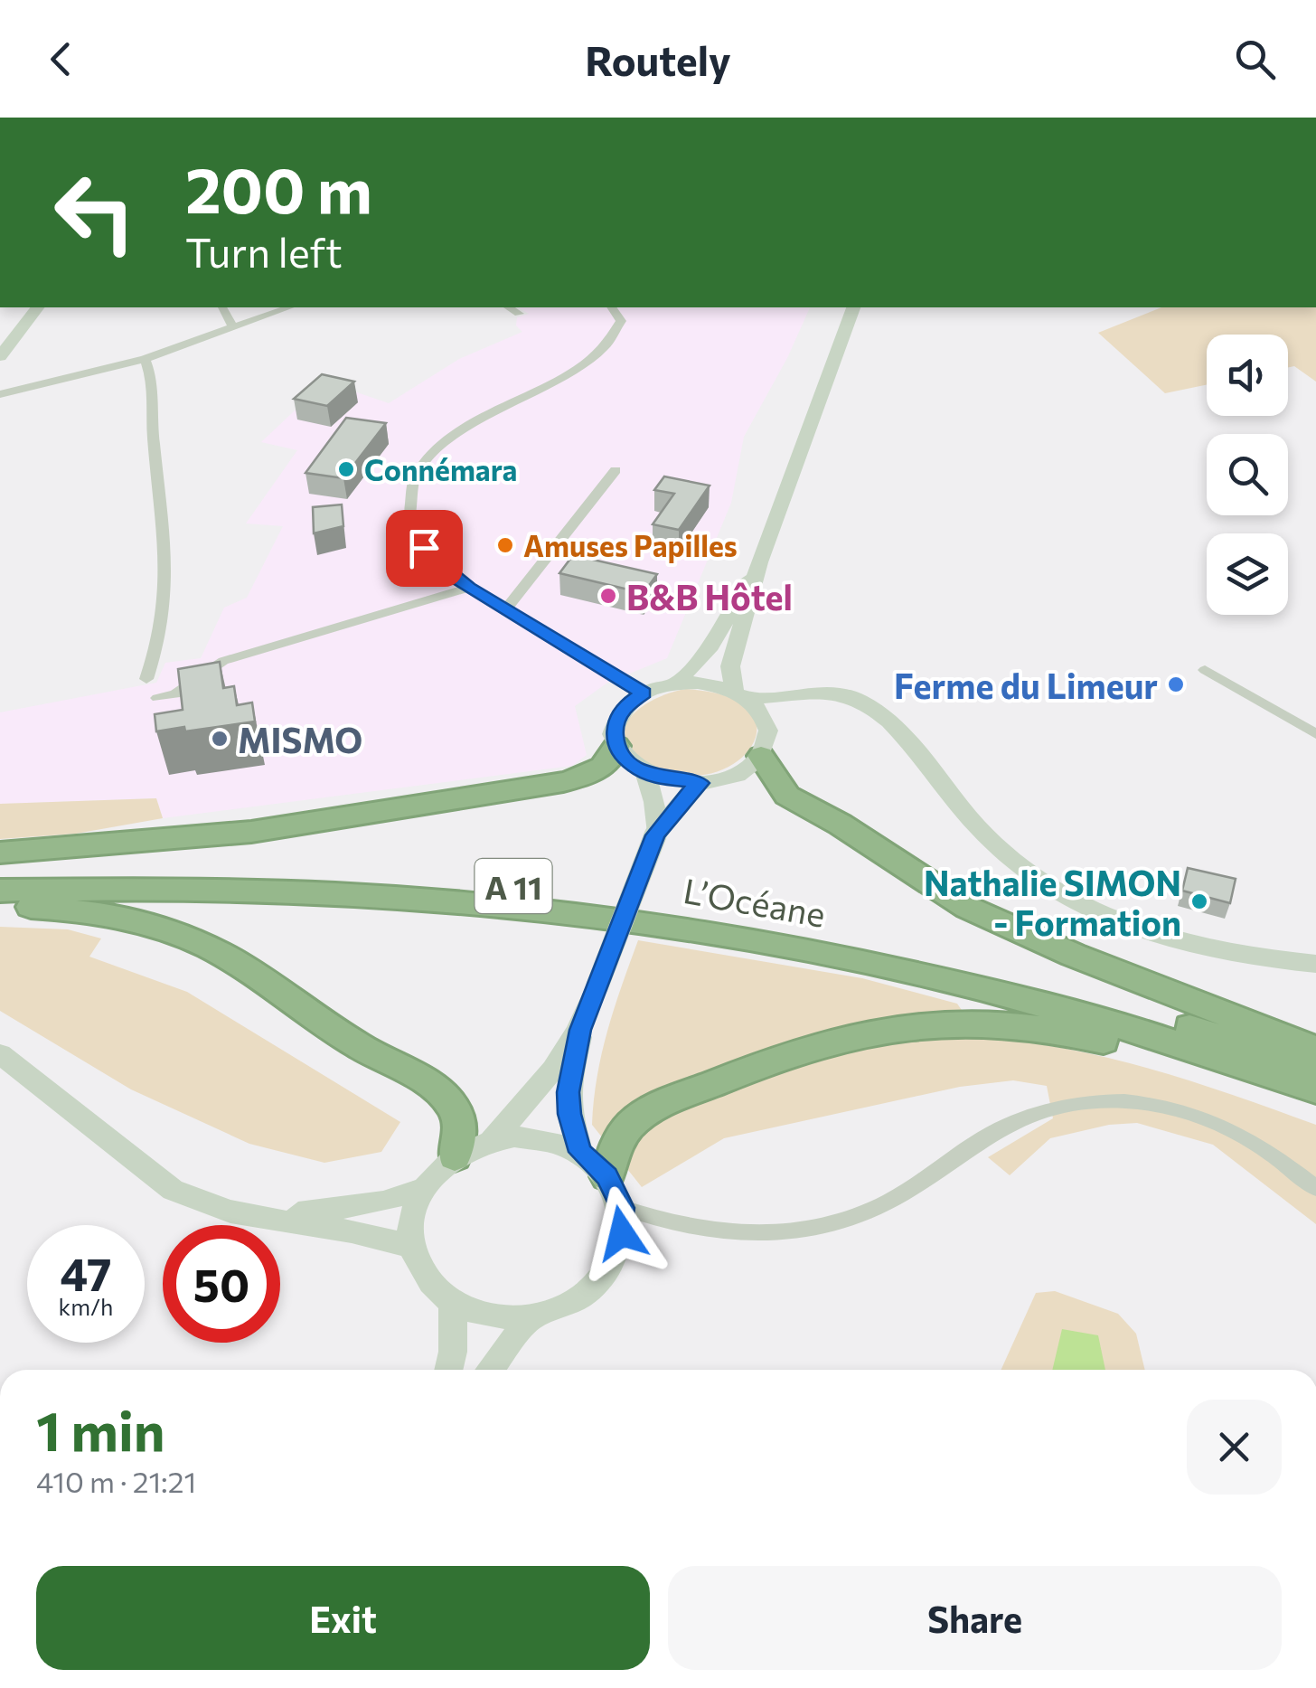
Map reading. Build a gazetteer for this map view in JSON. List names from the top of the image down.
{
  "streets": {
    "highway": ["A 11", "L’Océane"]
  },
  "places": [
    "Connémara",
    "Amuses Papilles",
    "B&B Hôtel",
    "Ferme du Limeur",
    "MISMO",
    "Nathalie SIMON - Formation"
  ],
  "page": {
    "header": "Routely",
    "turn": ["200 m", "Turn left"],
    "speed": "47 km/h",
    "limit": "50",
    "heading": ["1 min", "410 m · 21:21"],
    "buttons": ["Exit", "Share"]
  }
}
